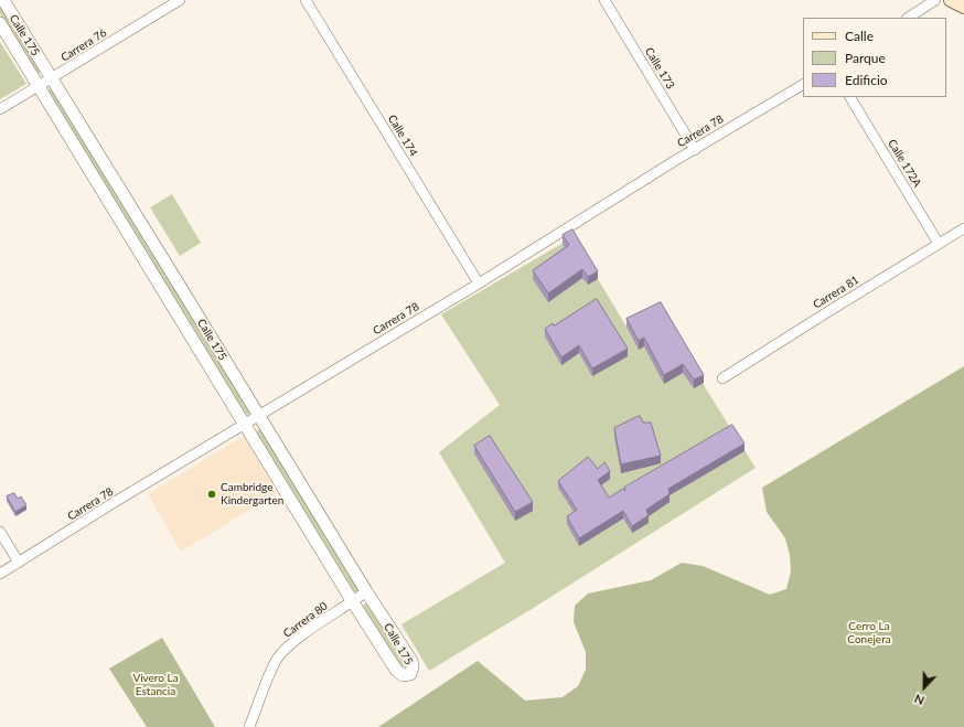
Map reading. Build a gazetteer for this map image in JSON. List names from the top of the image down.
{
  "streets": {
    "street": [
      "Calle 175",
      "Carrera 76",
      "Calle 173",
      "Carrera 78",
      "Calle 174",
      "Calle 172A",
      "Carrera 81",
      "Carrera 80"
    ]
  },
  "crossings": [
    ["Calle 175", "Carrera 76"],
    ["Calle 175", "Carrera 78"],
    ["Calle 175", "Carrera 80"],
    ["Calle 173", "Carrera 78"],
    ["Carrera 78", "Calle 174"],
    ["Calle 172A", "Carrera 81"]
  ],
  "parks": ["Cerro La Conejera", "Vivero La Estancia"],
  "places": ["Cambridge Kindergarten"],
  "legend": ["Calle", "Parque", "Edificio"],
  "north": "bottom"
}
